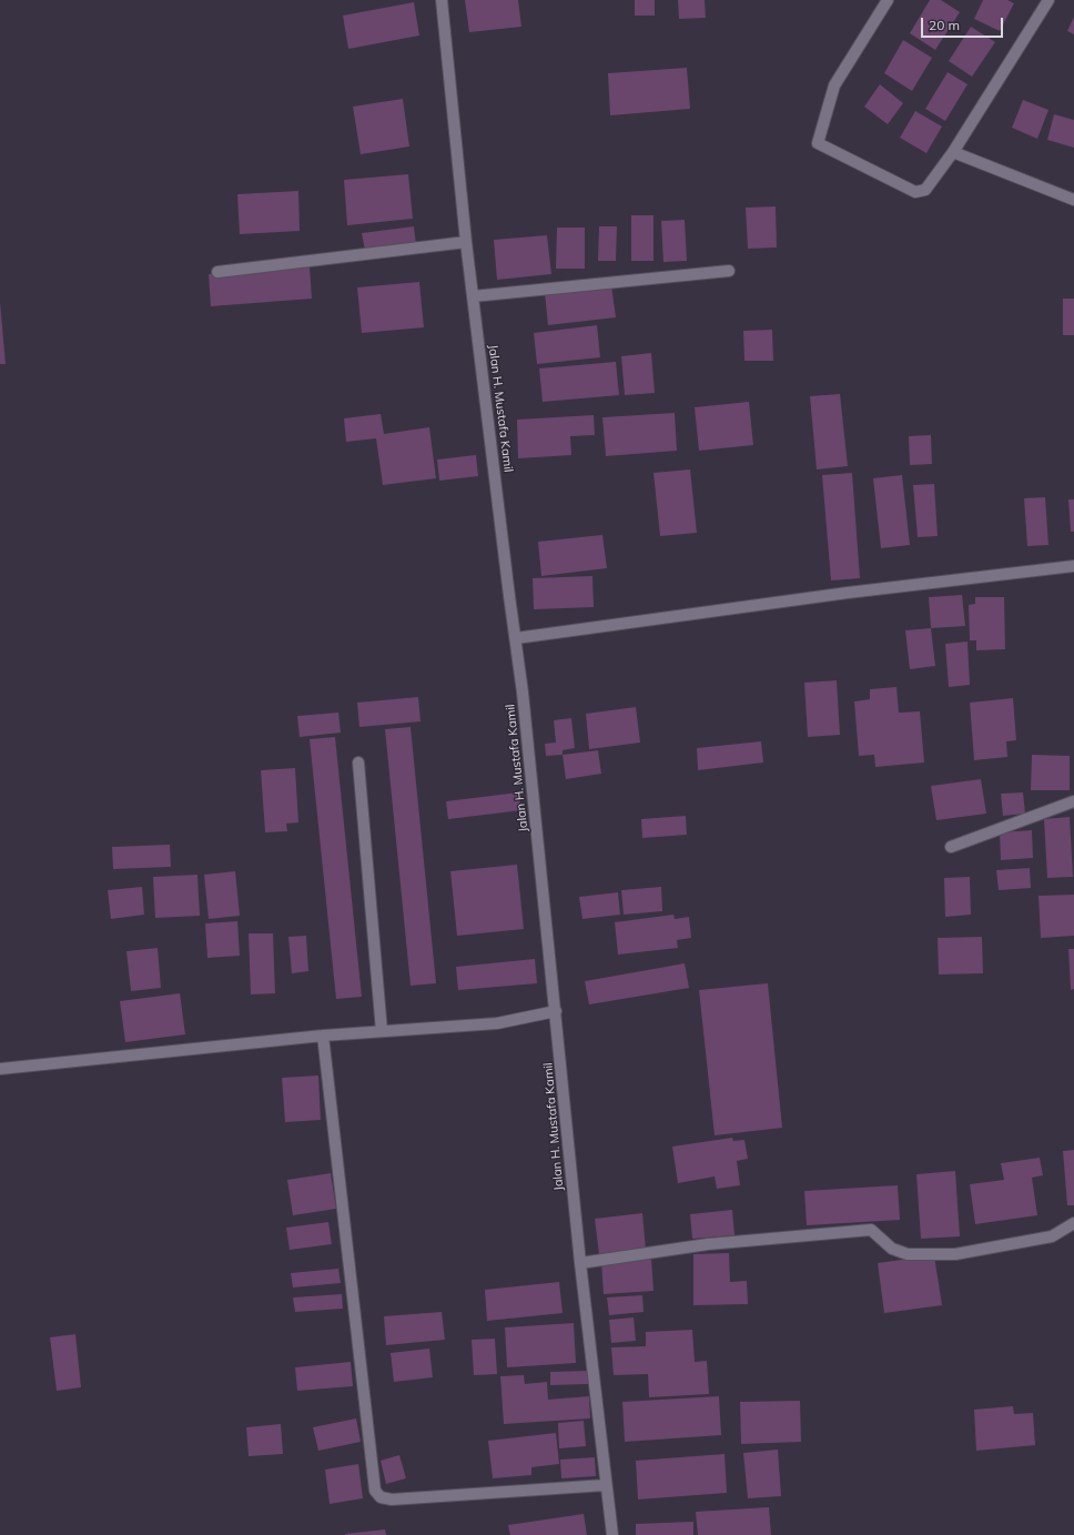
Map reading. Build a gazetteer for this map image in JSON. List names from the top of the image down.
{
  "streets": {
    "street": ["Jalan H. Mustafa Kamil"]
  },
  "scale_bar": "20 m"
}
